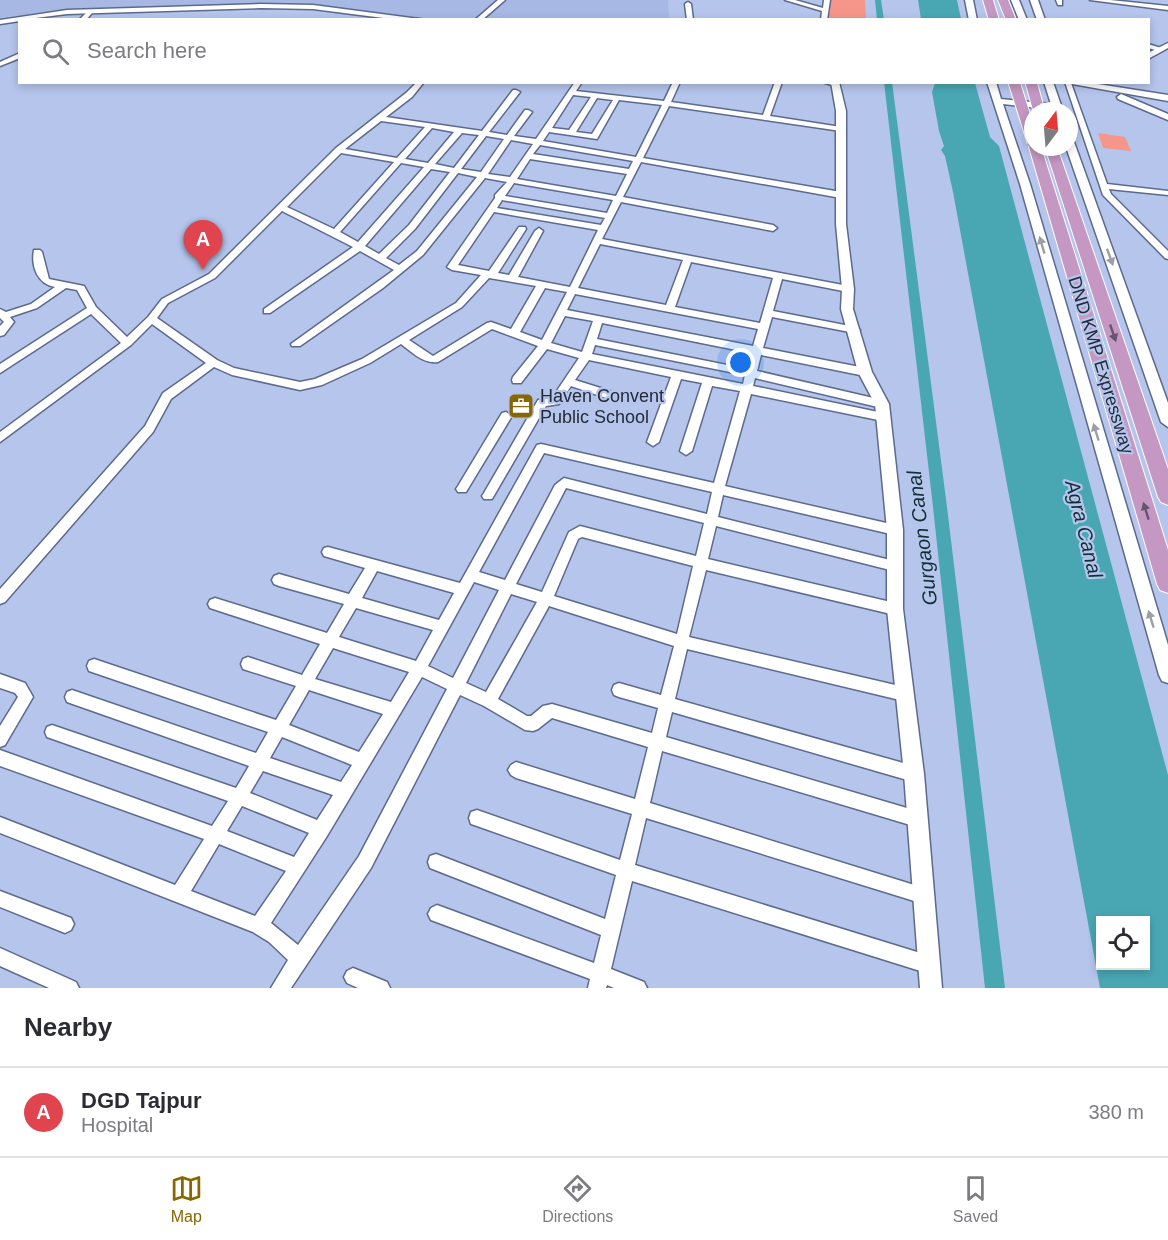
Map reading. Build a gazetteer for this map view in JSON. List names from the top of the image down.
{
  "streets": {
    "highway": ["DND KMP Expressway"]
  },
  "water": ["Agra Canal", "Gurgaon Canal"],
  "places": {
    "office": ["Haven Convent Public School"]
  },
  "north": "top",
  "page": {
    "search": "Search here",
    "pins": "A",
    "heading": "Nearby",
    "list": [
      {
        "mark": "A",
        "name": "DGD Tajpur",
        "note": "Hospital",
        "value": "380 m"
      }
    ],
    "nav": ["Map", "Directions", "Saved"]
  }
}
